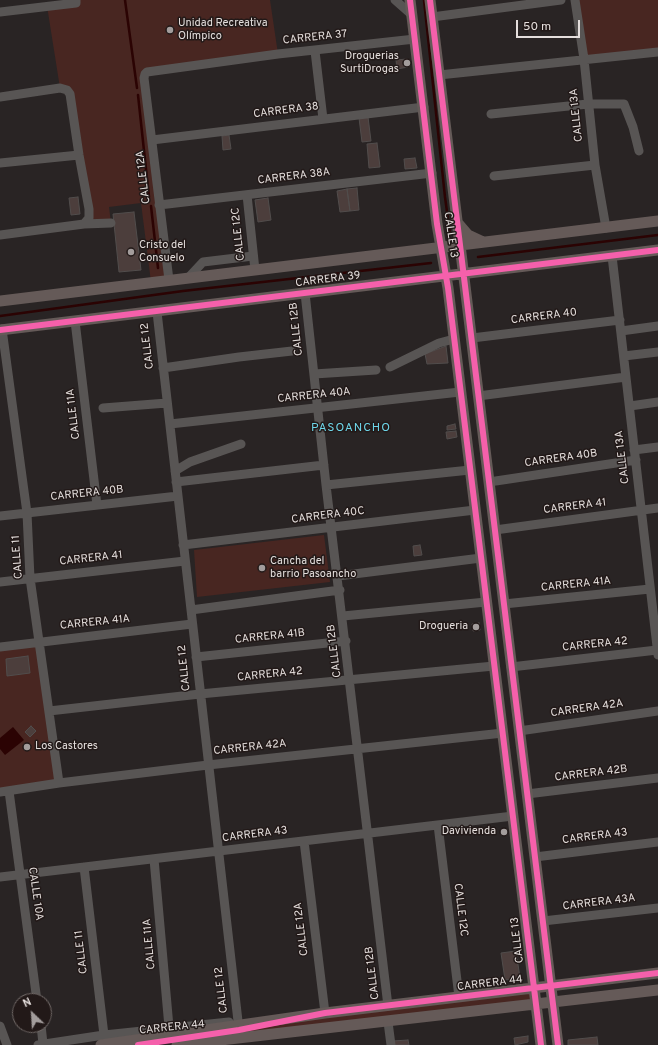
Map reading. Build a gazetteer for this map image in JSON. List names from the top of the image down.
{
  "streets": {
    "main road": ["CALLE 13", "CARRERA 39", "CARRERA 44"],
    "street": [
      "CARRERA 37",
      "CARRERA 38",
      "CALLE 13A",
      "CALLE 12A",
      "CARRERA 38A",
      "CALLE 12C",
      "CARRERA 40",
      "CALLE 12B",
      "CALLE 12",
      "CARRERA 40A",
      "CALLE 11A",
      "CARRERA 40B",
      "CARRERA 41",
      "CARRERA 40C",
      "CALLE 11",
      "CARRERA 41A",
      "CARRERA 41B",
      "CARRERA 42",
      "CARRERA 42A",
      "CARRERA 42B",
      "CARRERA 43",
      "CALLE 10A",
      "CARRERA 43A"
    ]
  },
  "crossings": [
    ["CARRERA 37", "CALLE 12A"],
    ["CARRERA 37", "CALLE 13"],
    ["CARRERA 38", "CALLE 12A"],
    ["CARRERA 38", "CALLE 13"],
    ["CALLE 13A", "CARRERA 39"],
    ["CALLE 13A", "CARRERA 40"],
    ["CALLE 13A", "CARRERA 40B"],
    ["CALLE 13A", "CARRERA 41"],
    ["CALLE 13A", "CARRERA 41A"],
    ["CALLE 13A", "CARRERA 42"],
    ["CALLE 12A", "CARRERA 38A"],
    ["CALLE 12A", "CARRERA 39"],
    ["CALLE 12A", "CARRERA 43"],
    ["CALLE 12A", "CARRERA 44"],
    ["CARRERA 38A", "CALLE 12C"],
    ["CARRERA 38A", "CALLE 13"],
    ["CALLE 12C", "CARRERA 39"],
    ["CALLE 12C", "CARRERA 43"],
    ["CALLE 12C", "CARRERA 44"],
    ["CALLE 13", "CARRERA 39"],
    ["CALLE 13", "CARRERA 40"],
    ["CALLE 13", "CARRERA 40A"],
    ["CALLE 13", "CARRERA 40B"],
    ["CALLE 13", "CARRERA 41"],
    ["CALLE 13", "CARRERA 40C"],
    ["CALLE 13", "CARRERA 41A"],
    ["CALLE 13", "CARRERA 42"],
    ["CALLE 13", "CARRERA 42A"],
    ["CALLE 13", "CARRERA 42B"],
    ["CALLE 13", "CARRERA 43"],
    ["CALLE 13", "CARRERA 43A"],
    ["CALLE 13", "CARRERA 44"],
    ["CARRERA 39", "CALLE 12B"],
    ["CARRERA 39", "CALLE 12"],
    ["CARRERA 39", "CALLE 11A"],
    ["CARRERA 39", "CALLE 11"],
    ["CALLE 12B", "CARRERA 40A"],
    ["CALLE 12B", "CARRERA 40C"],
    ["CALLE 12B", "CARRERA 41B"],
    ["CALLE 12B", "CARRERA 42"],
    ["CALLE 12B", "CARRERA 42A"],
    ["CALLE 12B", "CARRERA 43"],
    ["CALLE 12B", "CARRERA 44"],
    ["CALLE 12", "CARRERA 40A"],
    ["CALLE 12", "CARRERA 40B"],
    ["CALLE 12", "CARRERA 41"],
    ["CALLE 12", "CARRERA 40C"],
    ["CALLE 12", "CARRERA 41A"],
    ["CALLE 12", "CARRERA 41B"],
    ["CALLE 12", "CARRERA 42"],
    ["CALLE 12", "CARRERA 42A"],
    ["CALLE 12", "CARRERA 43"],
    ["CALLE 12", "CARRERA 44"],
    ["CALLE 11A", "CARRERA 40B"],
    ["CALLE 11A", "CARRERA 43"],
    ["CALLE 11A", "CARRERA 44"],
    ["CARRERA 40B", "CALLE 11"],
    ["CARRERA 41", "CALLE 11"],
    ["CALLE 11", "CARRERA 41A"],
    ["CALLE 11", "CARRERA 42"],
    ["CALLE 11", "CARRERA 42A"],
    ["CALLE 11", "CARRERA 43"],
    ["CALLE 11", "CARRERA 44"],
    ["CARRERA 42A", "CALLE 10A"],
    ["CARRERA 43", "CALLE 10A"]
  ],
  "districts": ["PASOANCHO"],
  "places": [
    "Unidad Recreativa Olímpico",
    "Droguerias SurtiDrogas",
    "Cristo del Consuelo",
    "Cancha del barrio Pasoancho",
    "Drogueria",
    "Los Castores",
    "Davivienda"
  ],
  "scale_bar": "50 m",
  "north": "top left"
}
